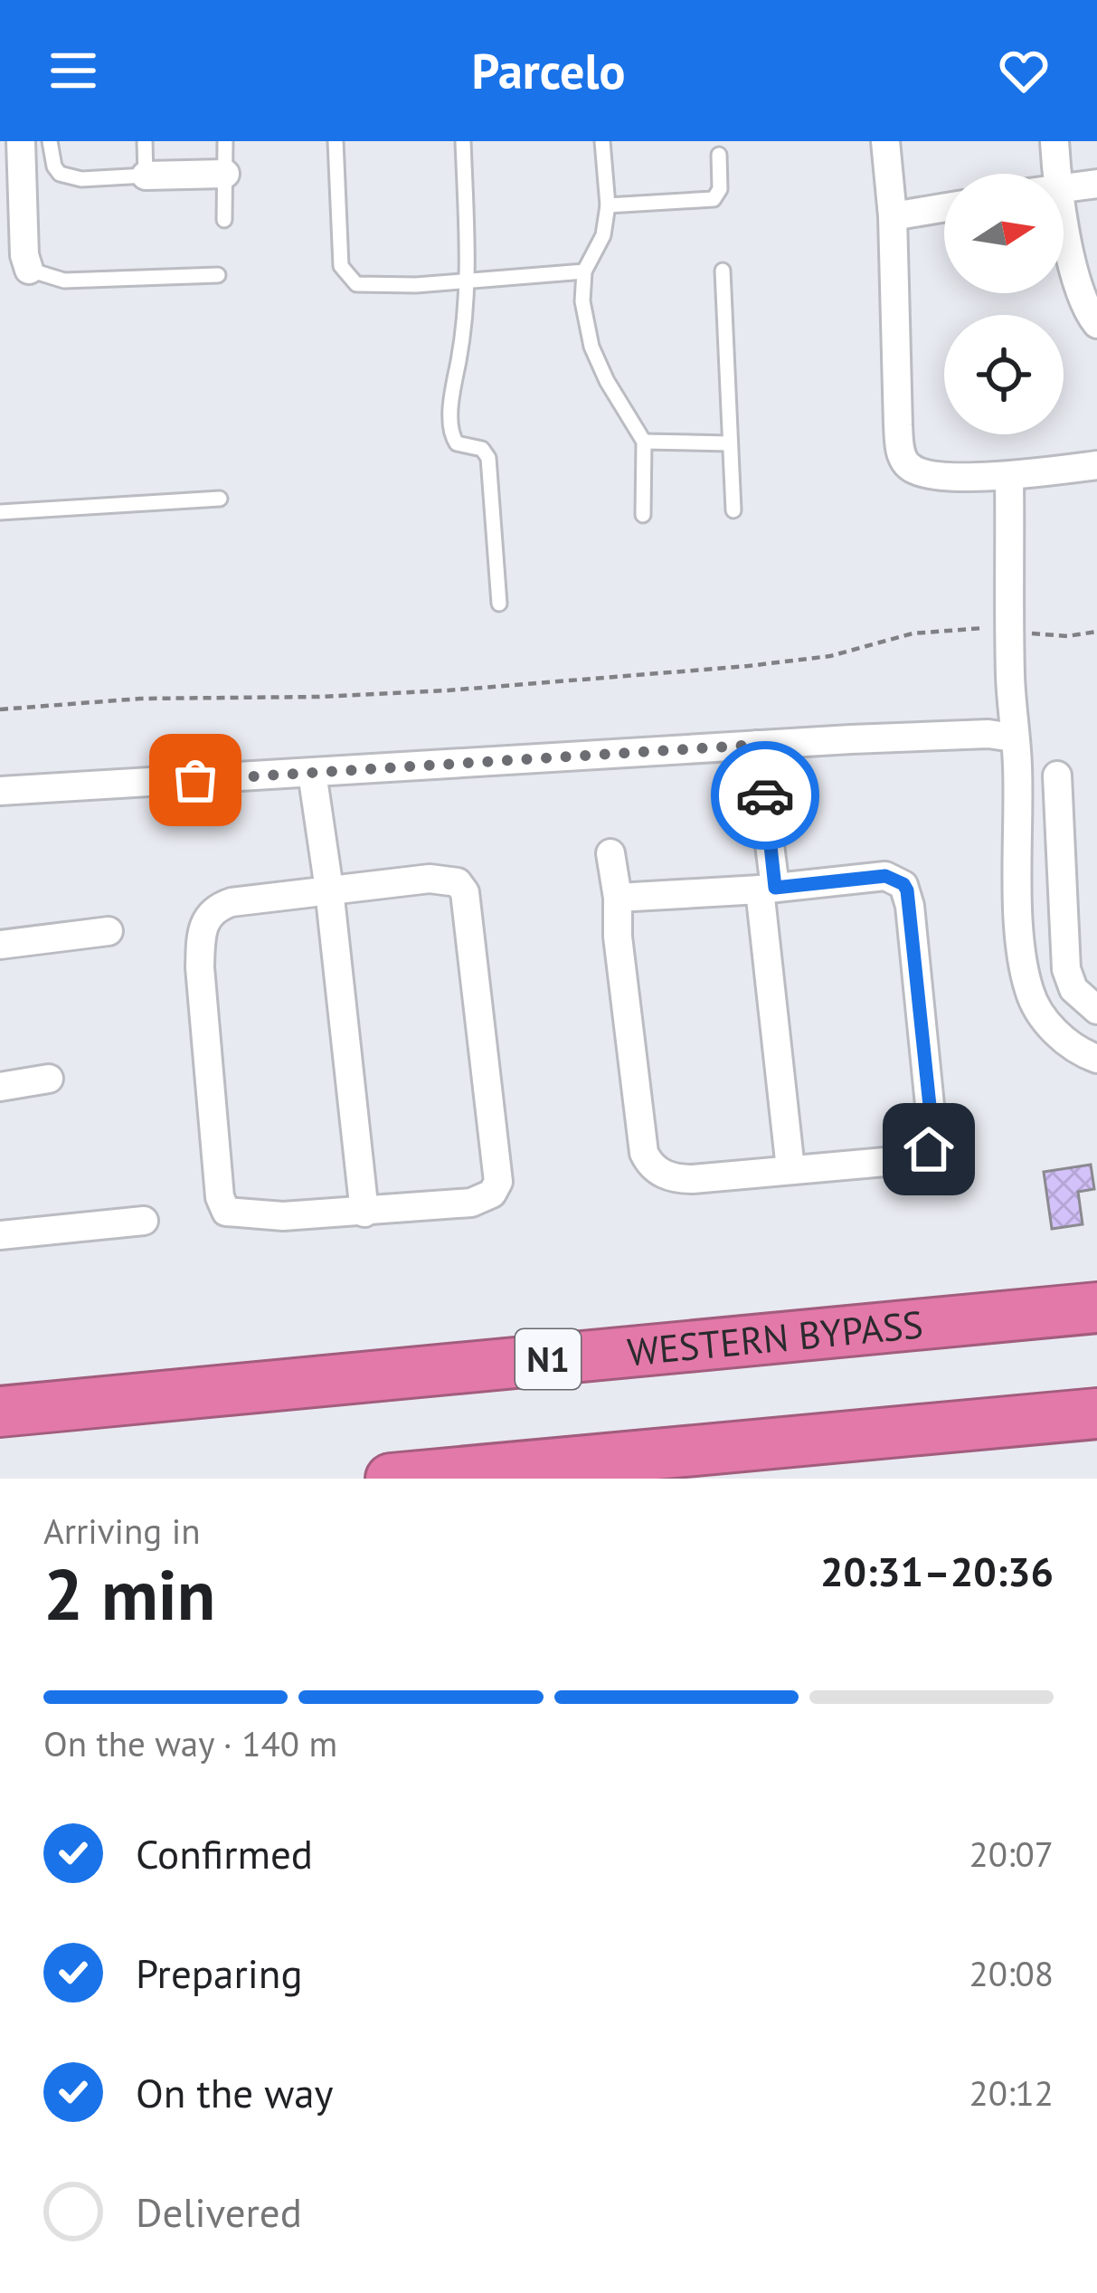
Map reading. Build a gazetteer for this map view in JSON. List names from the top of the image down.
{
  "streets": {
    "highway": ["WESTERN BYPASS", "N1"]
  },
  "north": "right",
  "page": {
    "header": "Parcelo",
    "heading": ["2 min", "Arriving in", "20:31–20:36"],
    "bar": "On the way · 140 m",
    "list": [
      ["Confirmed", "20:07"],
      ["Preparing", "20:08"],
      ["On the way", "20:12"],
      "Delivered"
    ]
  }
}
